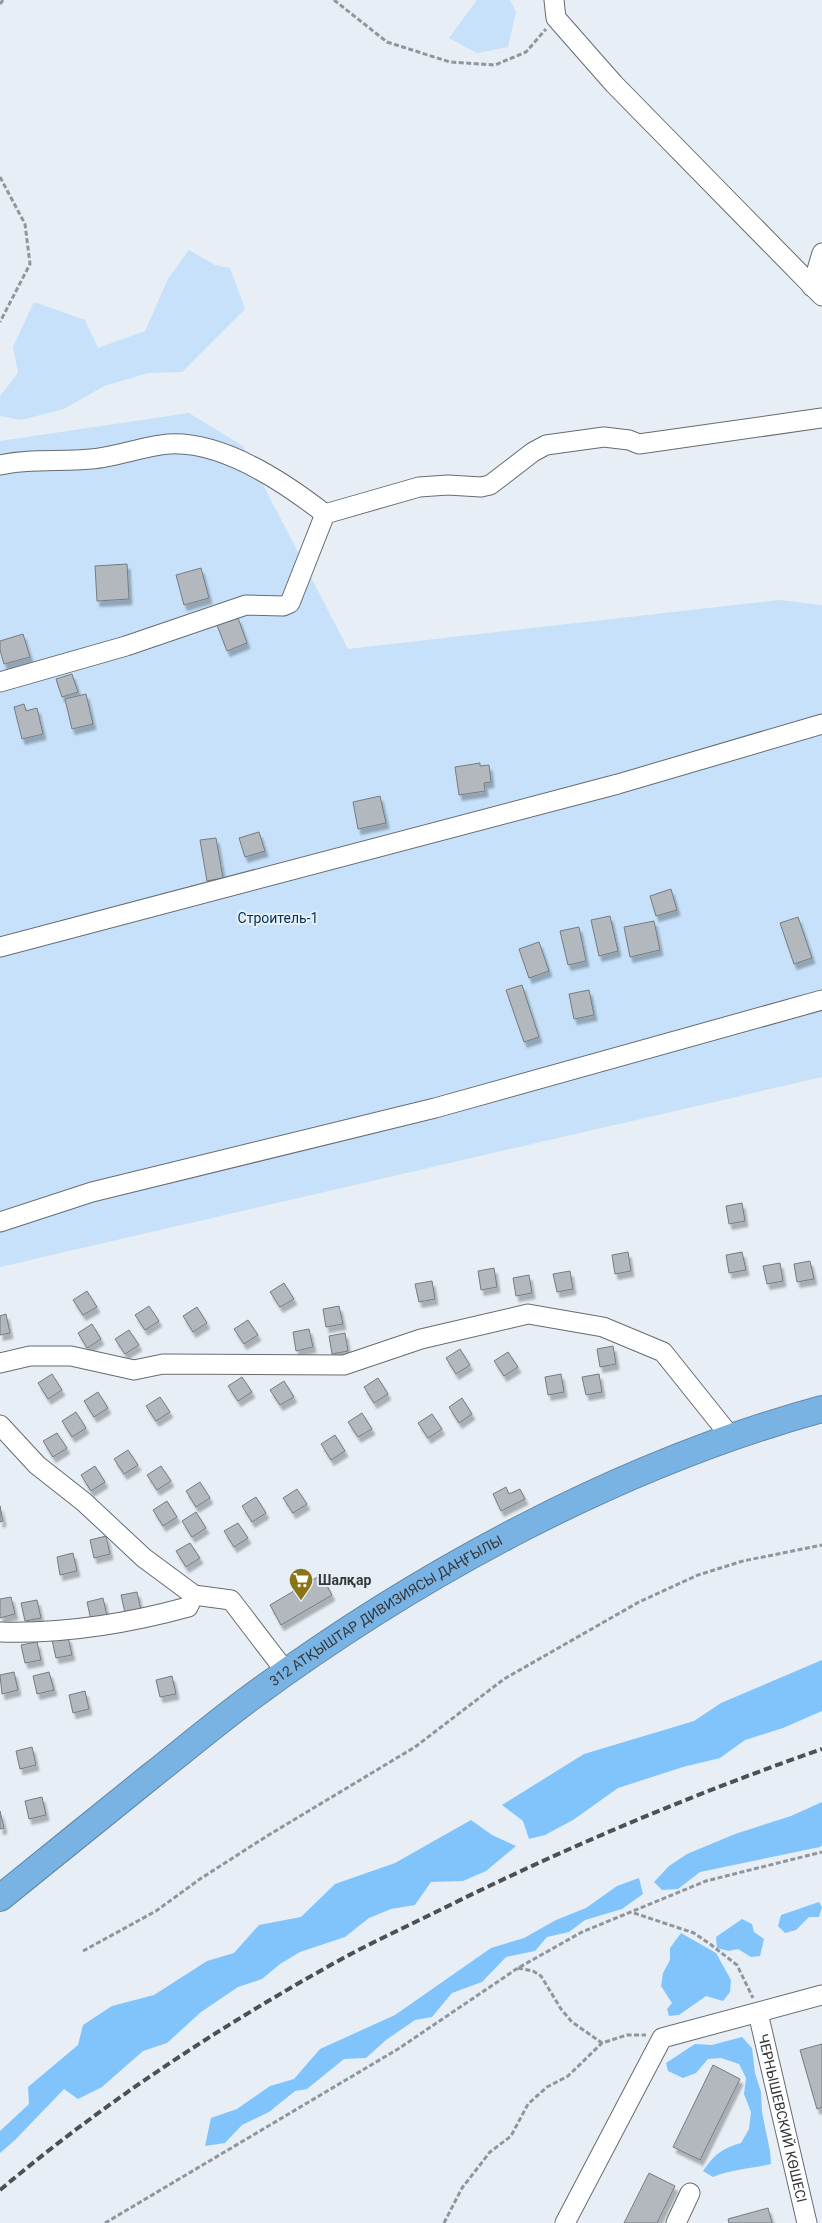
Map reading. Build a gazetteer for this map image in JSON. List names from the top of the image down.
{
  "streets": {
    "highway": ["312 АТҚЫШТАР ДИВИЗИЯСЫ ДАҢҒЫЛЫ"],
    "street": ["ЧЕРНЫШЕВСКИЙ КӨШЕСІ"]
  },
  "parks": ["Строитель-1"],
  "places": {
    "supermarket": ["Шалқар"]
  }
}
